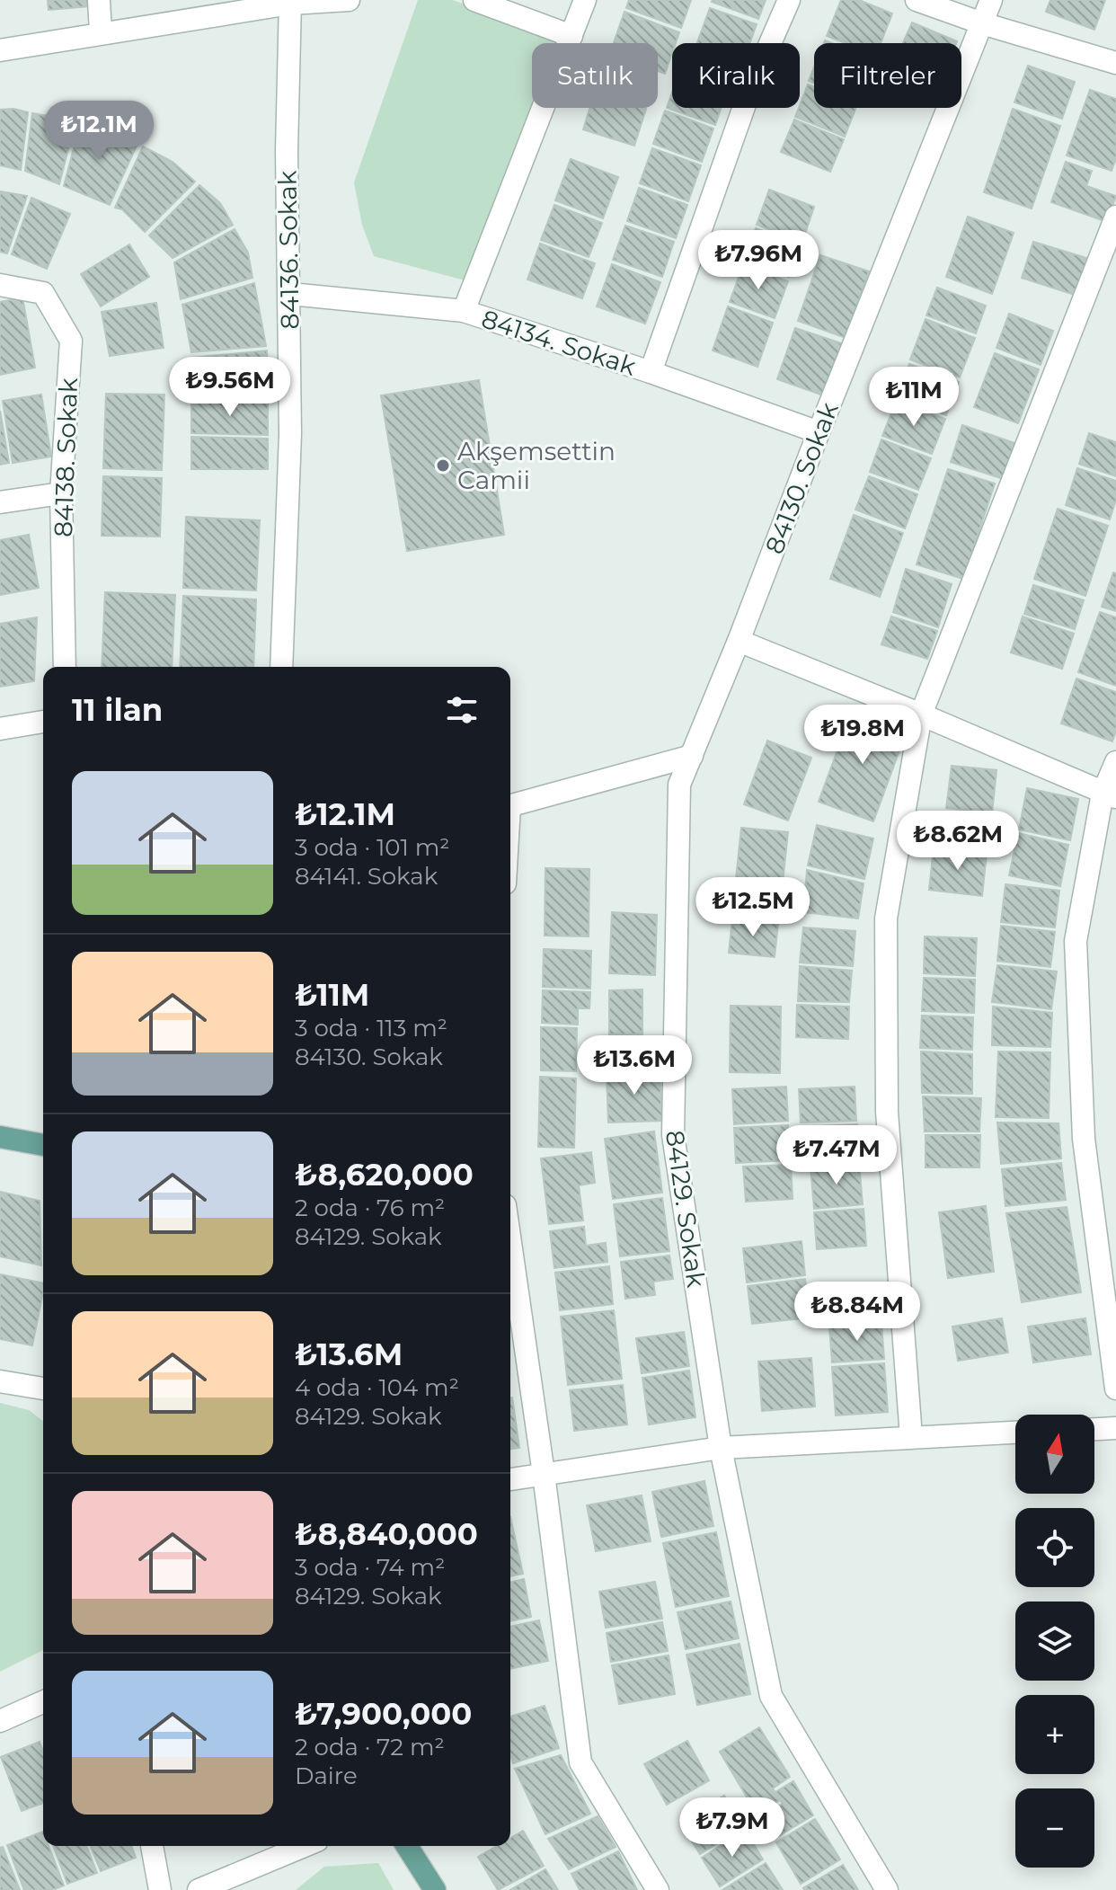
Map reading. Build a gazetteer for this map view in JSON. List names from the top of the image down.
{
  "streets": {
    "street": [
      "84136. Sokak",
      "84134. Sokak",
      "84138. Sokak",
      "84130. Sokak",
      "84129. Sokak"
    ]
  },
  "crossings": [
    ["84136. Sokak", "84134. Sokak"],
    ["84134. Sokak", "84130. Sokak"],
    ["84130. Sokak", "84129. Sokak"]
  ],
  "places": ["Akşemsettin Camii"],
  "north": "top",
  "page": {
    "chip": ["Satılık", "Kiralık", "Filtreler"],
    "price": [
      "₺12.1M",
      "₺7.96M",
      "₺9.56M",
      "₺11M",
      "₺19.8M",
      "₺8.62M",
      "₺12.5M",
      "₺13.6M",
      "₺7.47M",
      "₺8.84M",
      "₺7.9M"
    ],
    "heading": "11 ilan",
    "list": [
      {
        "name": "₺12.1M",
        "note": "3 oda · 101 m² · 84141. Sokak"
      },
      {
        "name": "₺11M",
        "note": "3 oda · 113 m² · 84130. Sokak"
      },
      {
        "name": "₺8,620,000",
        "note": "2 oda · 76 m² · 84129. Sokak"
      },
      {
        "name": "₺13.6M",
        "note": "4 oda · 104 m² · 84129. Sokak"
      },
      {
        "name": "₺8,840,000",
        "note": "3 oda · 74 m² · 84129. Sokak"
      },
      {
        "name": "₺7,900,000",
        "note": "2 oda · 72 m² · Daire"
      }
    ],
    "map_buttons": ["+", "−"]
  }
}
